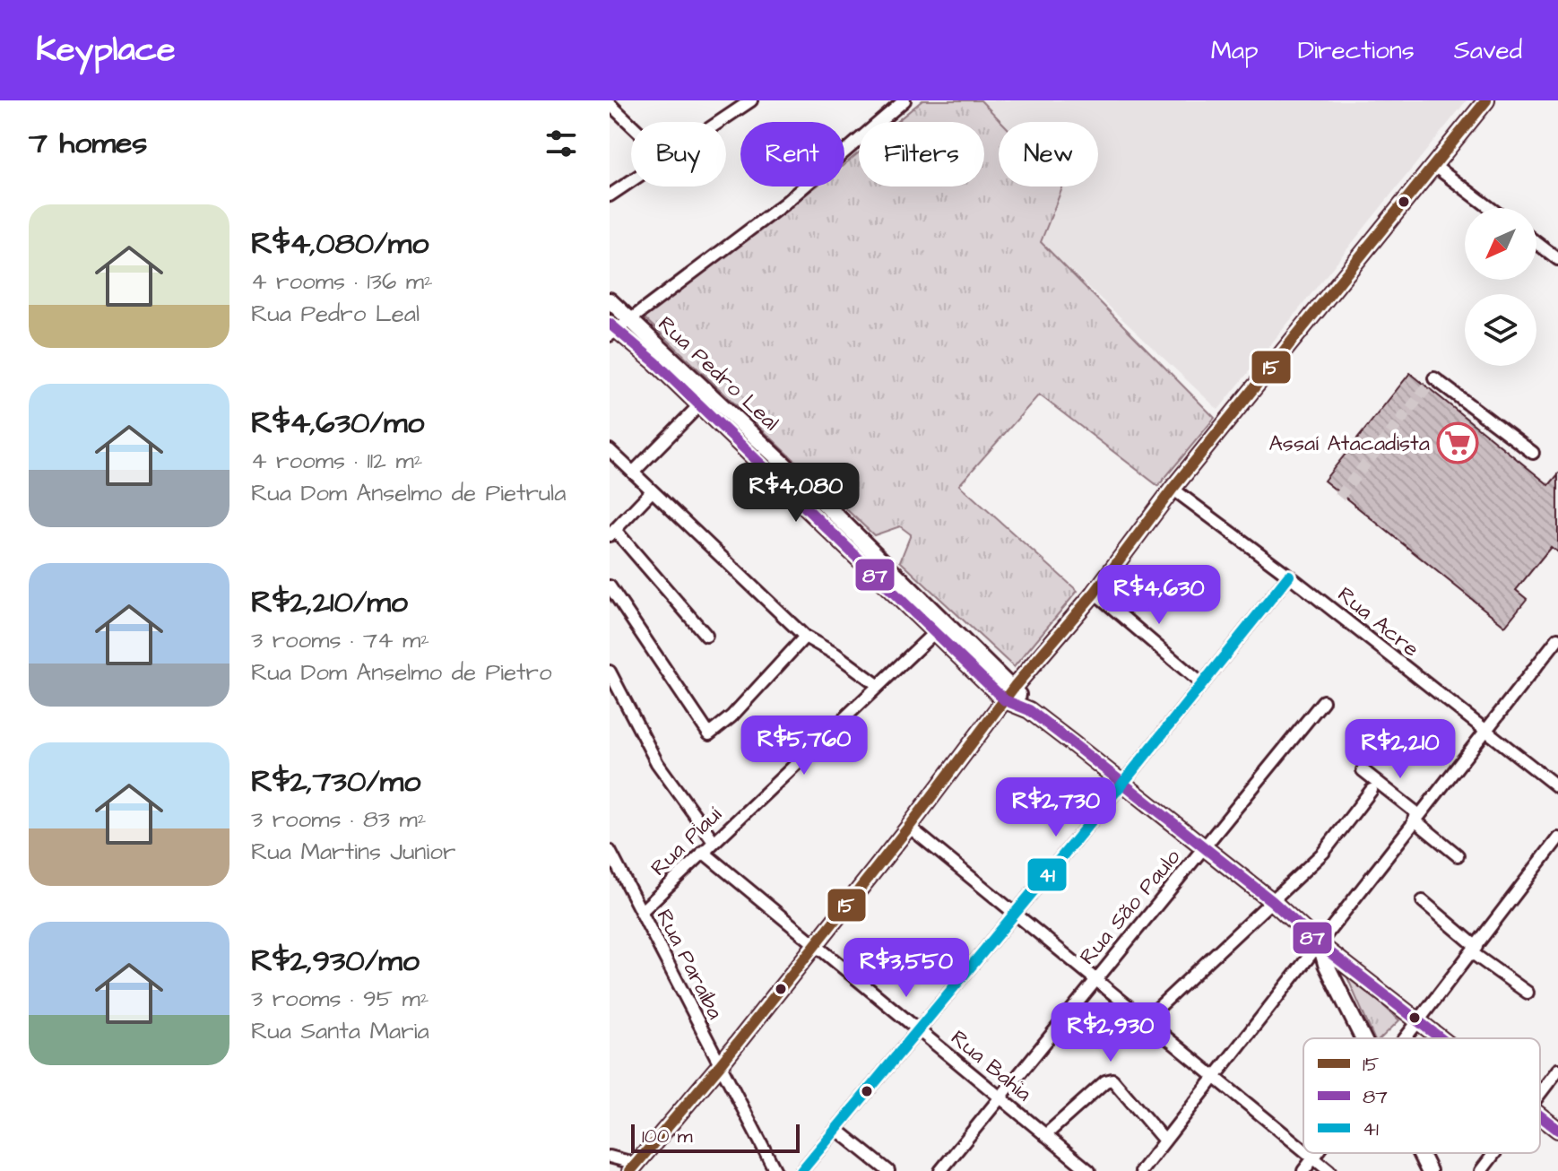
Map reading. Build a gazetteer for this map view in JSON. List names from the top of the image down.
{
  "streets": {
    "main road": ["Rua Pedro Leal"],
    "street": [
      "Rua Acre",
      "Rua Piauí",
      "Rua São Paulo",
      "Rua Paraíba",
      "Rua Bahia"
    ]
  },
  "crossings": [
    ["Rua Pedro Leal", "Rua Piauí"],
    ["Rua Pedro Leal", "Rua São Paulo"],
    ["Rua Piauí", "Rua Paraíba"],
    ["Rua Piauí", "Rua Bahia"],
    ["Rua São Paulo", "Rua Bahia"]
  ],
  "places": {
    "supermarket": ["Assaí Atacadista"]
  },
  "lines": ["transit line 15", "transit line 87", "transit line 41"],
  "legend": ["15", "87", "41"],
  "scale_bar": "100 m",
  "north": "bottom left",
  "page": {
    "header": "Keyplace",
    "nav": ["Map", "Directions", "Saved"],
    "heading": "7 homes",
    "chip": [
      "Buy",
      "Rent",
      "Filters",
      "New"
    ],
    "list": [
      {
        "name": "R$4,080/mo",
        "note": "4 rooms · 136 m² · Rua Pedro Leal"
      },
      {
        "name": "R$4,630/mo",
        "note": "4 rooms · 112 m² · Rua Dom Anselmo de Pietrula"
      },
      {
        "name": "R$2,210/mo",
        "note": "3 rooms · 74 m² · Rua Dom Anselmo de Pietro"
      },
      {
        "name": "R$2,730/mo",
        "note": "3 rooms · 83 m² · Rua Martins Junior"
      },
      {
        "name": "R$2,930/mo",
        "note": "3 rooms · 95 m² · Rua Santa Maria"
      }
    ],
    "price": [
      "R$4,080",
      "R$4,630",
      "R$5,760",
      "R$2,210",
      "R$2,730",
      "R$3,550",
      "R$2,930"
    ],
    "scale": "100 m"
  }
}
